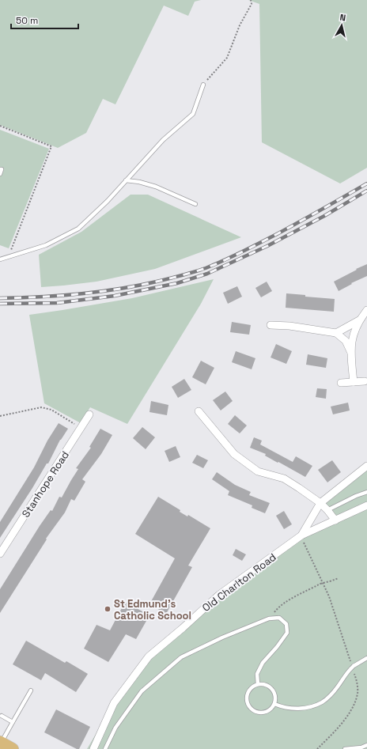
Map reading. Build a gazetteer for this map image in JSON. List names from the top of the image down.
{
  "streets": {
    "street": ["Stanhope Road", "Old Charlton Road"]
  },
  "places": ["St Edmund's Catholic School"],
  "scale_bar": "50 m",
  "north": "top"
}
